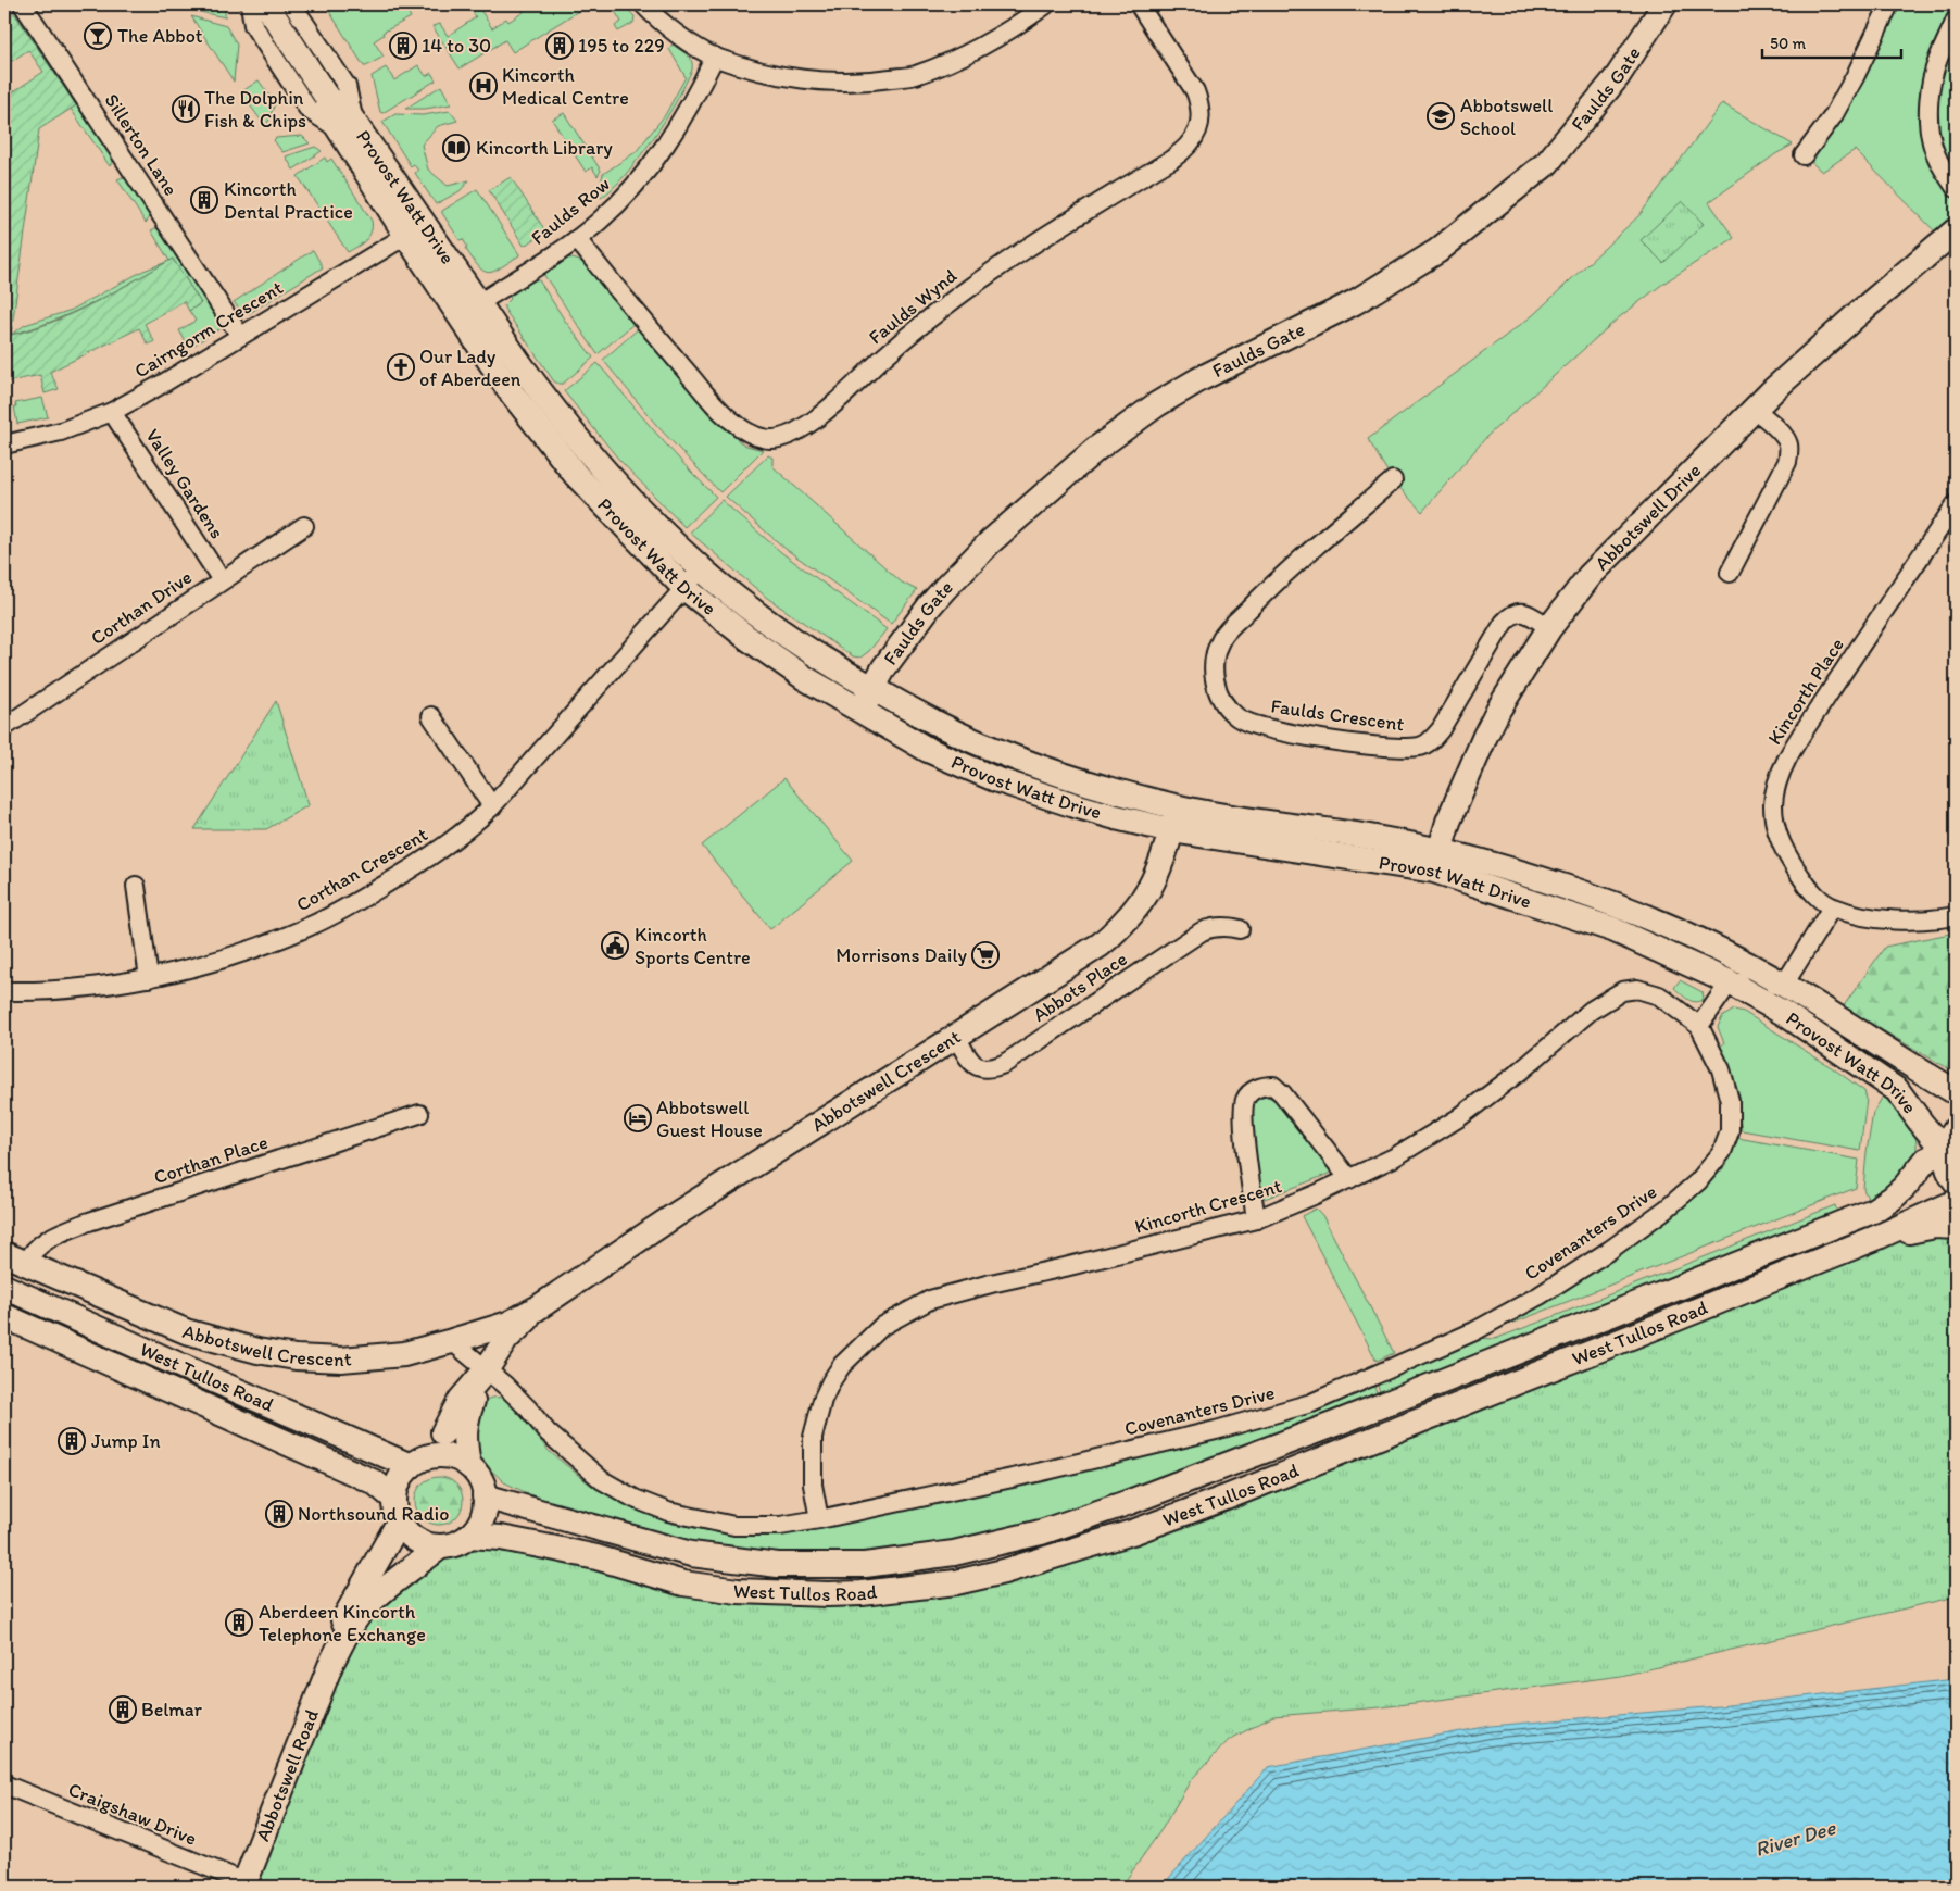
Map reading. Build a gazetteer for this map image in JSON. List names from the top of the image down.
{
  "streets": {
    "street": [
      "Faulds Gate",
      "Sillerton Lane",
      "Provost Watt Drive",
      "Faulds Row",
      "Faulds Wynd",
      "Cairngorm Crescent",
      "Valley Gardens",
      "Abbotswell Drive",
      "Corthan Drive",
      "Kincorth Place",
      "Faulds Crescent",
      "Corthan Crescent",
      "Abbots Place",
      "Abbotswell Crescent",
      "Corthan Place",
      "Kincorth Crescent",
      "Covenanters Drive",
      "West Tullos Road",
      "Abbotswell Road",
      "Craigshaw Drive"
    ]
  },
  "crossings": [
    ["Faulds Gate", "Provost Watt Drive"],
    ["Sillerton Lane", "Cairngorm Crescent"],
    ["Provost Watt Drive", "Faulds Row"],
    ["Provost Watt Drive", "Cairngorm Crescent"],
    ["Provost Watt Drive", "Abbotswell Drive"],
    ["Provost Watt Drive", "Corthan Crescent"],
    ["Provost Watt Drive", "Abbotswell Crescent"],
    ["Provost Watt Drive", "West Tullos Road"],
    ["Faulds Row", "Faulds Wynd"],
    ["Cairngorm Crescent", "Valley Gardens"],
    ["Valley Gardens", "Corthan Drive"],
    ["Abbotswell Drive", "Faulds Crescent"],
    ["Abbots Place", "Abbotswell Crescent"],
    ["Abbotswell Crescent", "Corthan Place"],
    ["Abbotswell Crescent", "Covenanters Drive"],
    ["Abbotswell Crescent", "West Tullos Road"],
    ["Kincorth Crescent", "Covenanters Drive"],
    ["Abbotswell Road", "Craigshaw Drive"]
  ],
  "water": ["River Dee"],
  "places": {
    "bar": ["The Abbot"],
    "building": [
      "14 to 30",
      "195 to 229",
      "Kincorth Dental Practice",
      "Jump In",
      "Northsound Radio",
      "Aberdeen Kincorth Telephone Exchange",
      "Belmar"
    ],
    "hospital": ["Kincorth Medical Centre"],
    "restaurant": ["The Dolphin Fish & Chips"],
    "school or university": ["Abbotswell School"],
    "library": ["Kincorth Library"],
    "church": ["Our Lady of Aberdeen"],
    "public building": ["Kincorth Sports Centre"],
    "supermarket": ["Morrisons Daily"],
    "hotel": ["Abbotswell Guest House"]
  },
  "scale_bar": "50 m"
}
